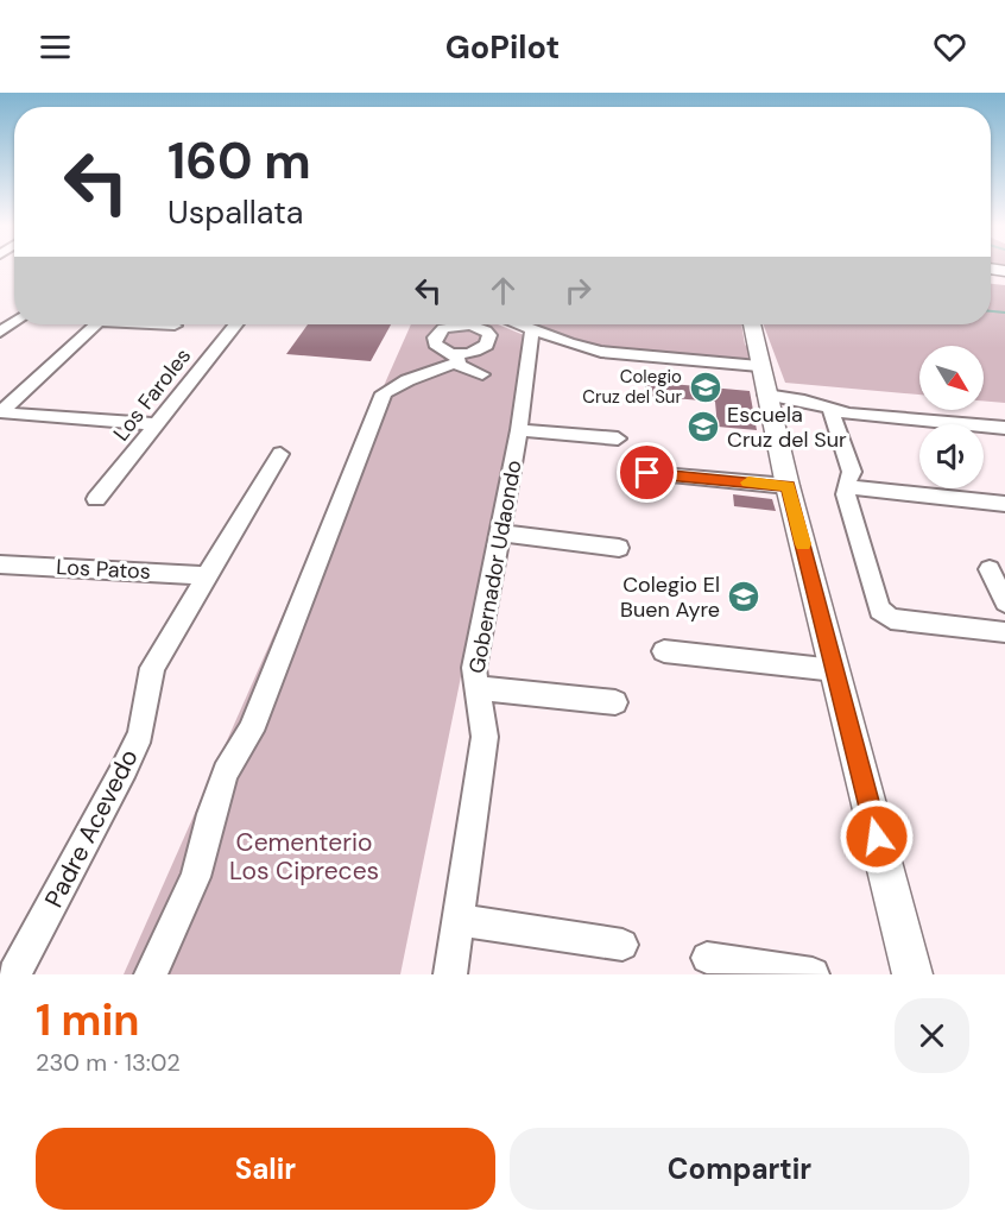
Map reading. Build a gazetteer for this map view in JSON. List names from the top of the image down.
{
  "streets": {
    "street": [
      "Los Faroles",
      "Gobernador Udaondo",
      "Los Patos",
      "Padre Acevedo"
    ]
  },
  "crossings": [
    ["Los Patos", "Padre Acevedo"]
  ],
  "parks": ["Cementerio Los Cipreces"],
  "places": {
    "school or university": ["Colegio Cruz del Sur", "Escuela Cruz del Sur", "Colegio El Buen Ayre"]
  },
  "north": "bottom right",
  "page": {
    "header": "GoPilot",
    "turn": ["160 m", "Uspallata"],
    "heading": ["1 min", "230 m · 13:02"],
    "buttons": ["Salir", "Compartir"]
  }
}
